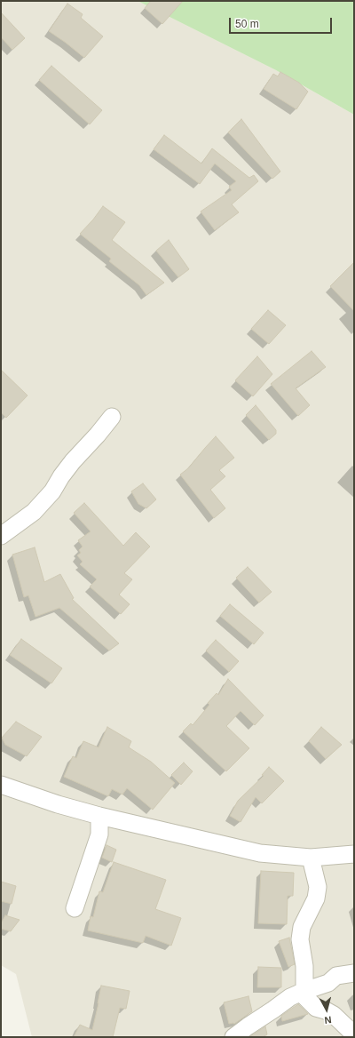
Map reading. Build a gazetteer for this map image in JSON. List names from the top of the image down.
{
  "scale_bar": "50 m",
  "north": "bottom"
}
